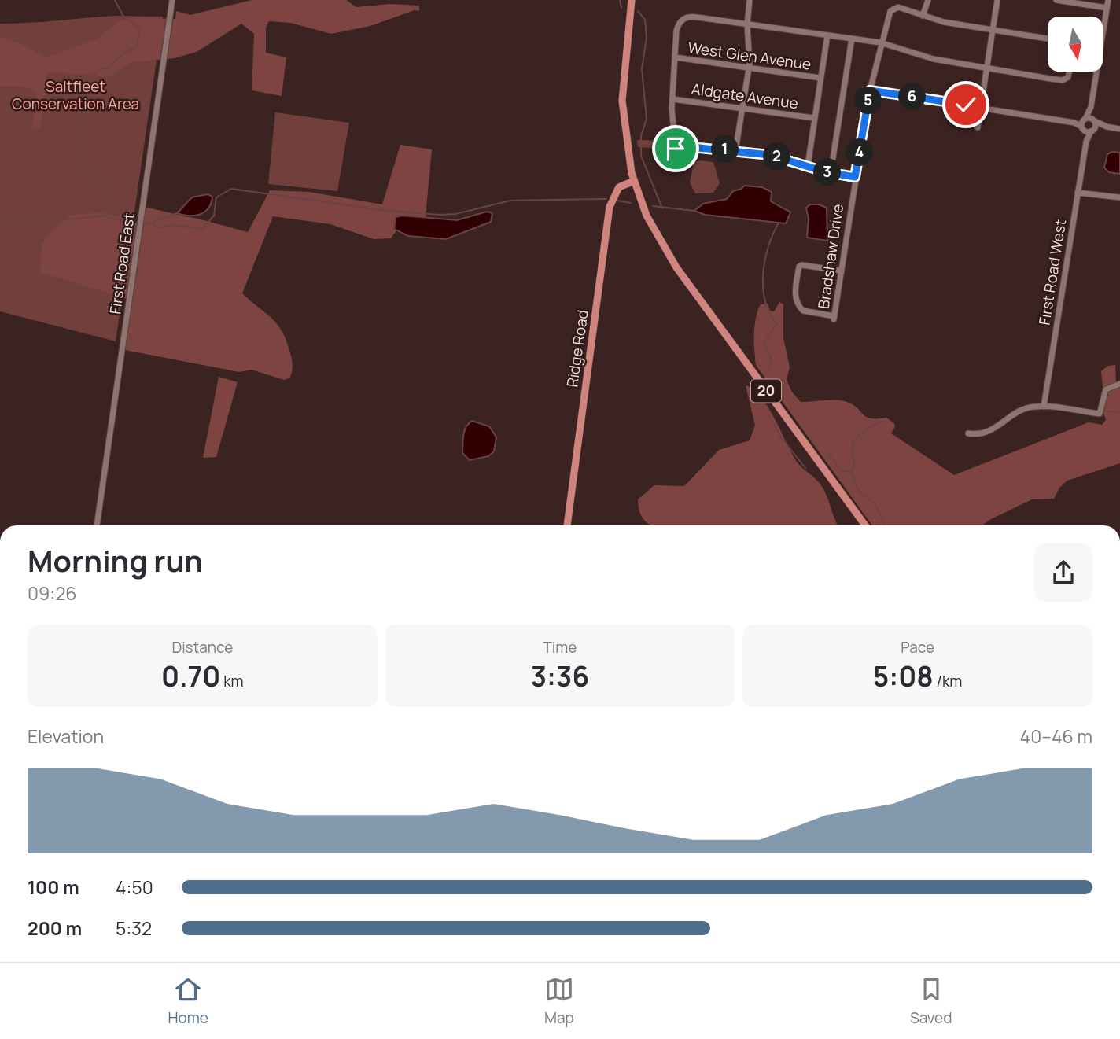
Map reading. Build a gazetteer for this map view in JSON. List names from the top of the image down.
{
  "streets": {
    "main road": ["Ridge Road", "20"],
    "street": [
      "West Glen Avenue",
      "Aldgate Avenue",
      "Bradshaw Drive",
      "First Road East",
      "First Road West"
    ]
  },
  "crossings": [
    ["Ridge Road", "20"]
  ],
  "parks": ["Saltfleet Conservation Area"],
  "north": "bottom",
  "page": {
    "pins": [
      "6",
      "5",
      "1",
      "4",
      "2",
      "3"
    ],
    "heading": ["Morning run", "09:26"],
    "stats": [
      ["Distance", "0.70 km"],
      ["Time", "3:36"],
      ["Pace", "5:08 /km"]
    ],
    "chart": ["Elevation", "40–46 m"],
    "list": [
      {
        "name": "100 m",
        "note": "4:50"
      },
      {
        "name": "200 m",
        "note": "5:32"
      }
    ],
    "tabs": ["Home", "Map", "Saved"]
  }
}
